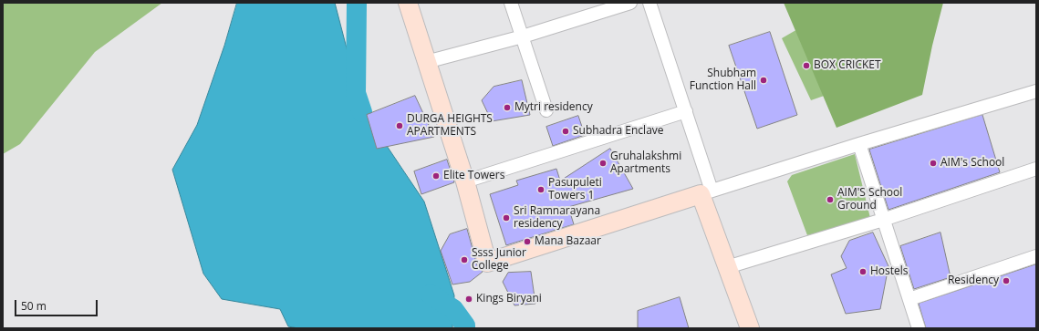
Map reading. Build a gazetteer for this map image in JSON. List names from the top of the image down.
{
  "places": [
    "BOX CRICKET",
    "Shubham Function Hall",
    "Mytri residency",
    "DURGA HEIGHTS APARTMENTS",
    "Subhadra Enclave",
    "Gruhalakshmi Apartments",
    "AIM's School",
    "Elite Towers",
    "Pasupuleti Towers 1",
    "AIM'S School Ground",
    "Sri Ramnarayana residency",
    "Mana Bazaar",
    "Ssss Junior College",
    "Hostels",
    "Residency",
    "Kings Biryani"
  ],
  "scale_bar": "50 m"
}
